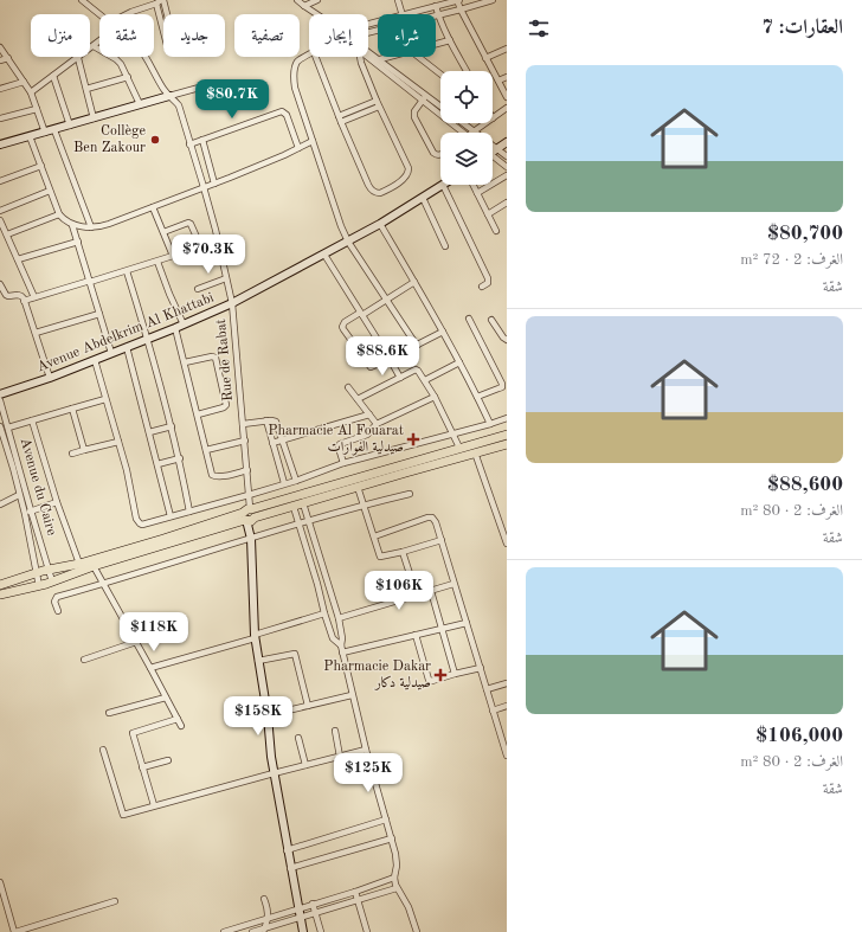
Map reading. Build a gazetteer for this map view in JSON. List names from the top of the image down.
{
  "streets": {
    "main road": ["Avenue Abdelkrim Al Khattabi"],
    "street": ["Rue de Rabat", "Avenue du Caire"]
  },
  "crossings": [
    ["Avenue Abdelkrim Al Khattabi", "Rue de Rabat"]
  ],
  "places": {
    "other": ["Collège Ben Zakour"],
    "health": ["Pharmacie Al Fouarat صيدلية الفوارات", "Pharmacie Dakar صيدلية دكار"]
  },
  "page": {
    "heading": "العقارات: 7",
    "chip": [
      "شراء",
      "إيجار",
      "تصفية",
      "جديد",
      "شقة",
      "منزل"
    ],
    "list": [
      {
        "name": "$80,700",
        "note": "الغرف: 2 · 72 m² · شقة"
      },
      {
        "name": "$88,600",
        "note": "الغرف: 2 · 80 m² · شقة"
      },
      {
        "name": "$106,000",
        "note": "الغرف: 2 · 80 m² · شقة"
      }
    ],
    "price": [
      "$80.7K",
      "$70.3K",
      "$88.6K",
      "$106K",
      "$118K",
      "$158K",
      "$125K"
    ]
  }
}
